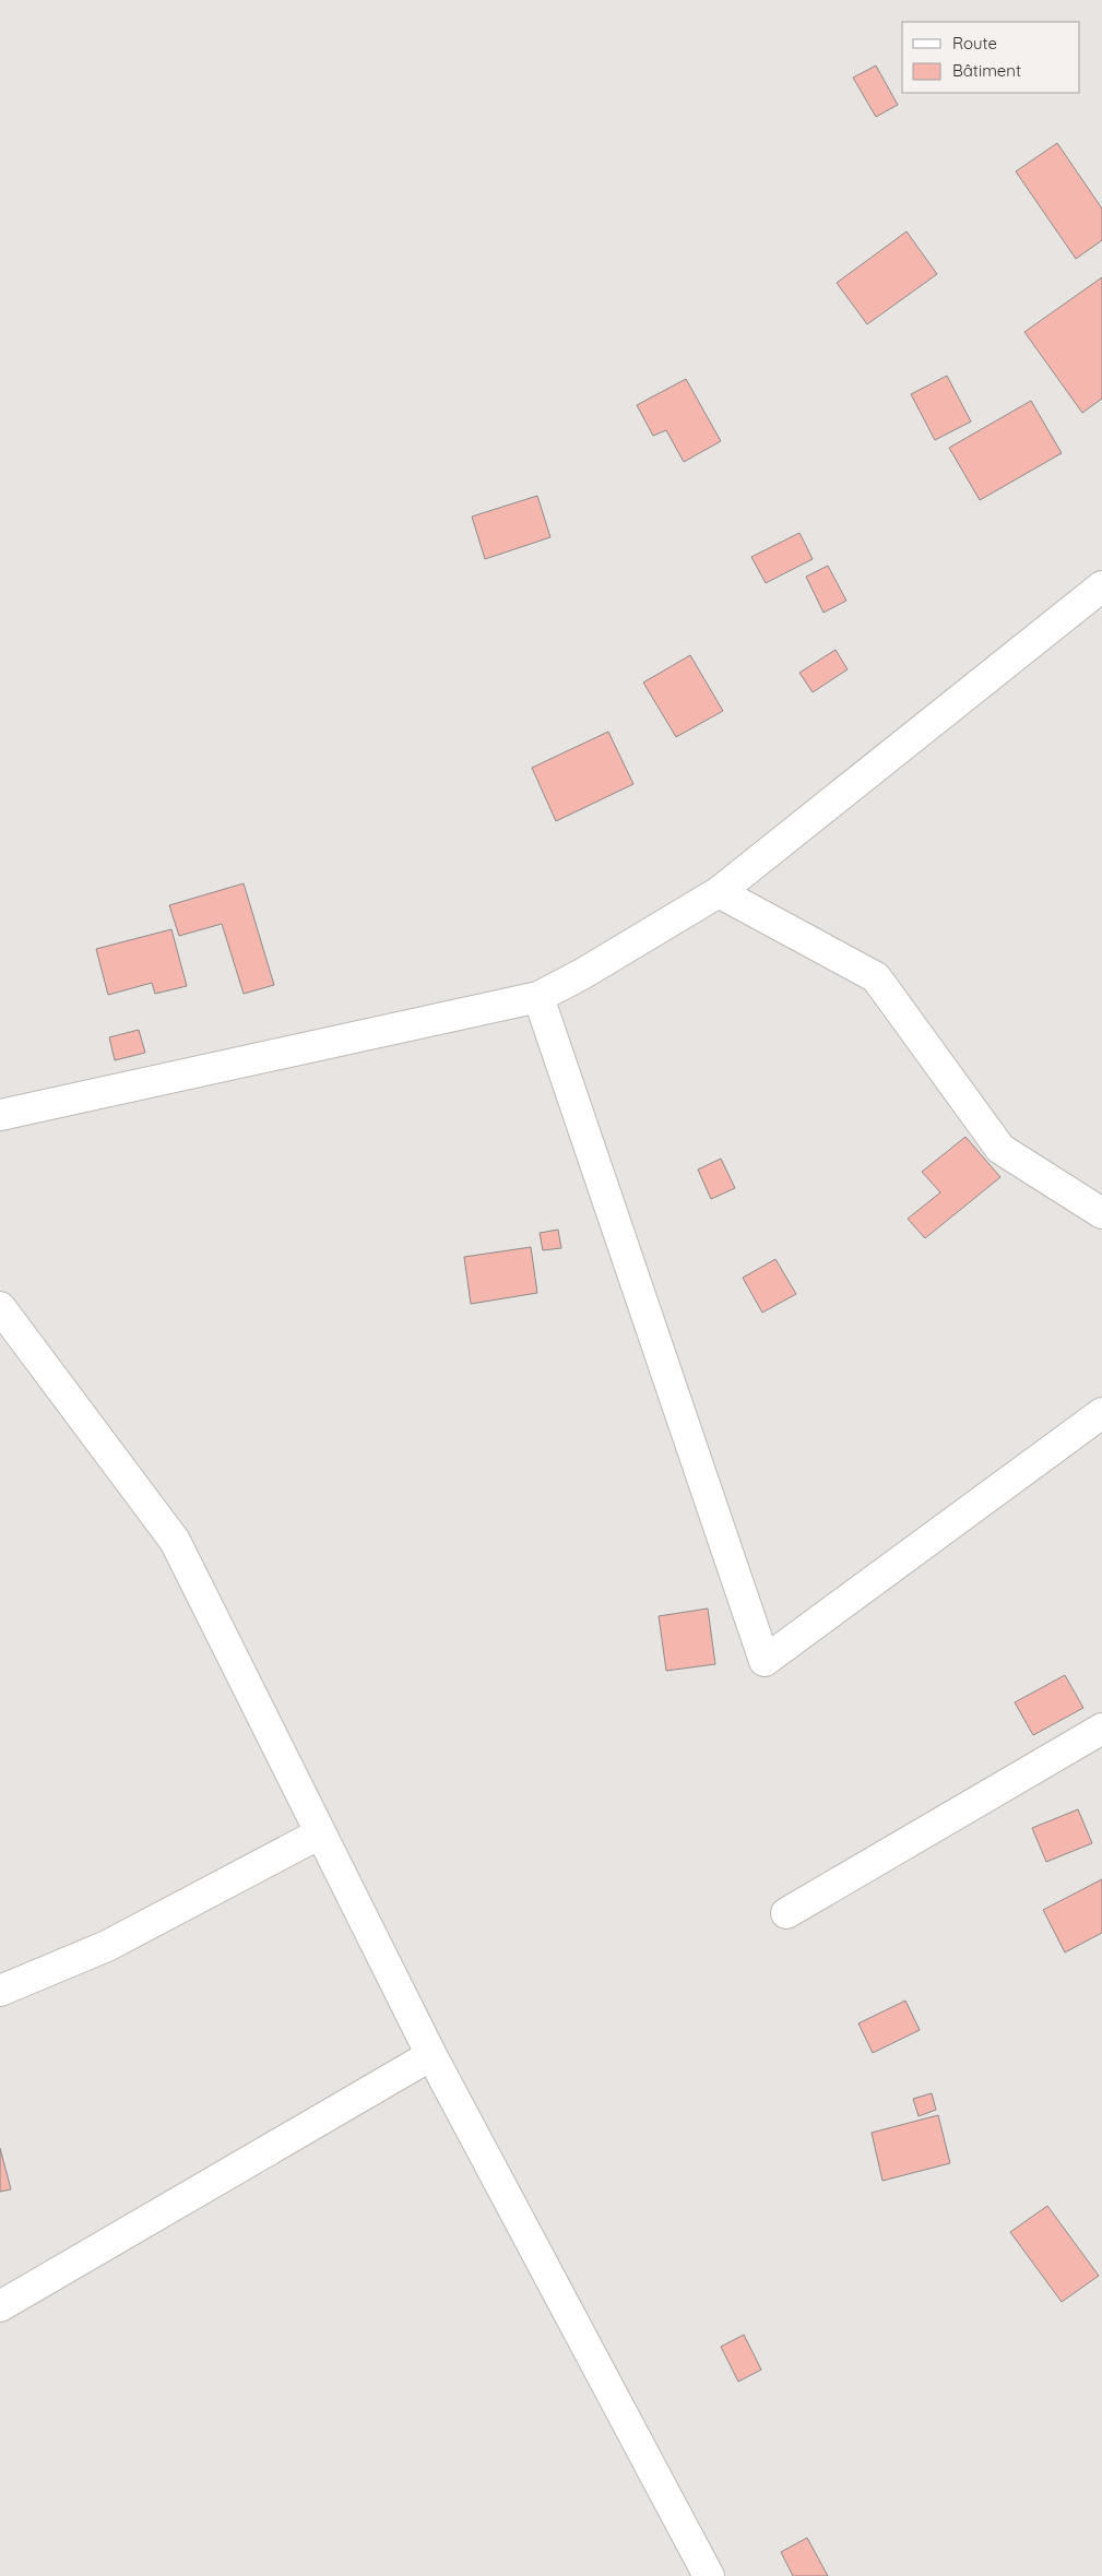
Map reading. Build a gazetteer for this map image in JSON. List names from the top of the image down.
{
  "legend": ["Route", "Bâtiment"]
}
